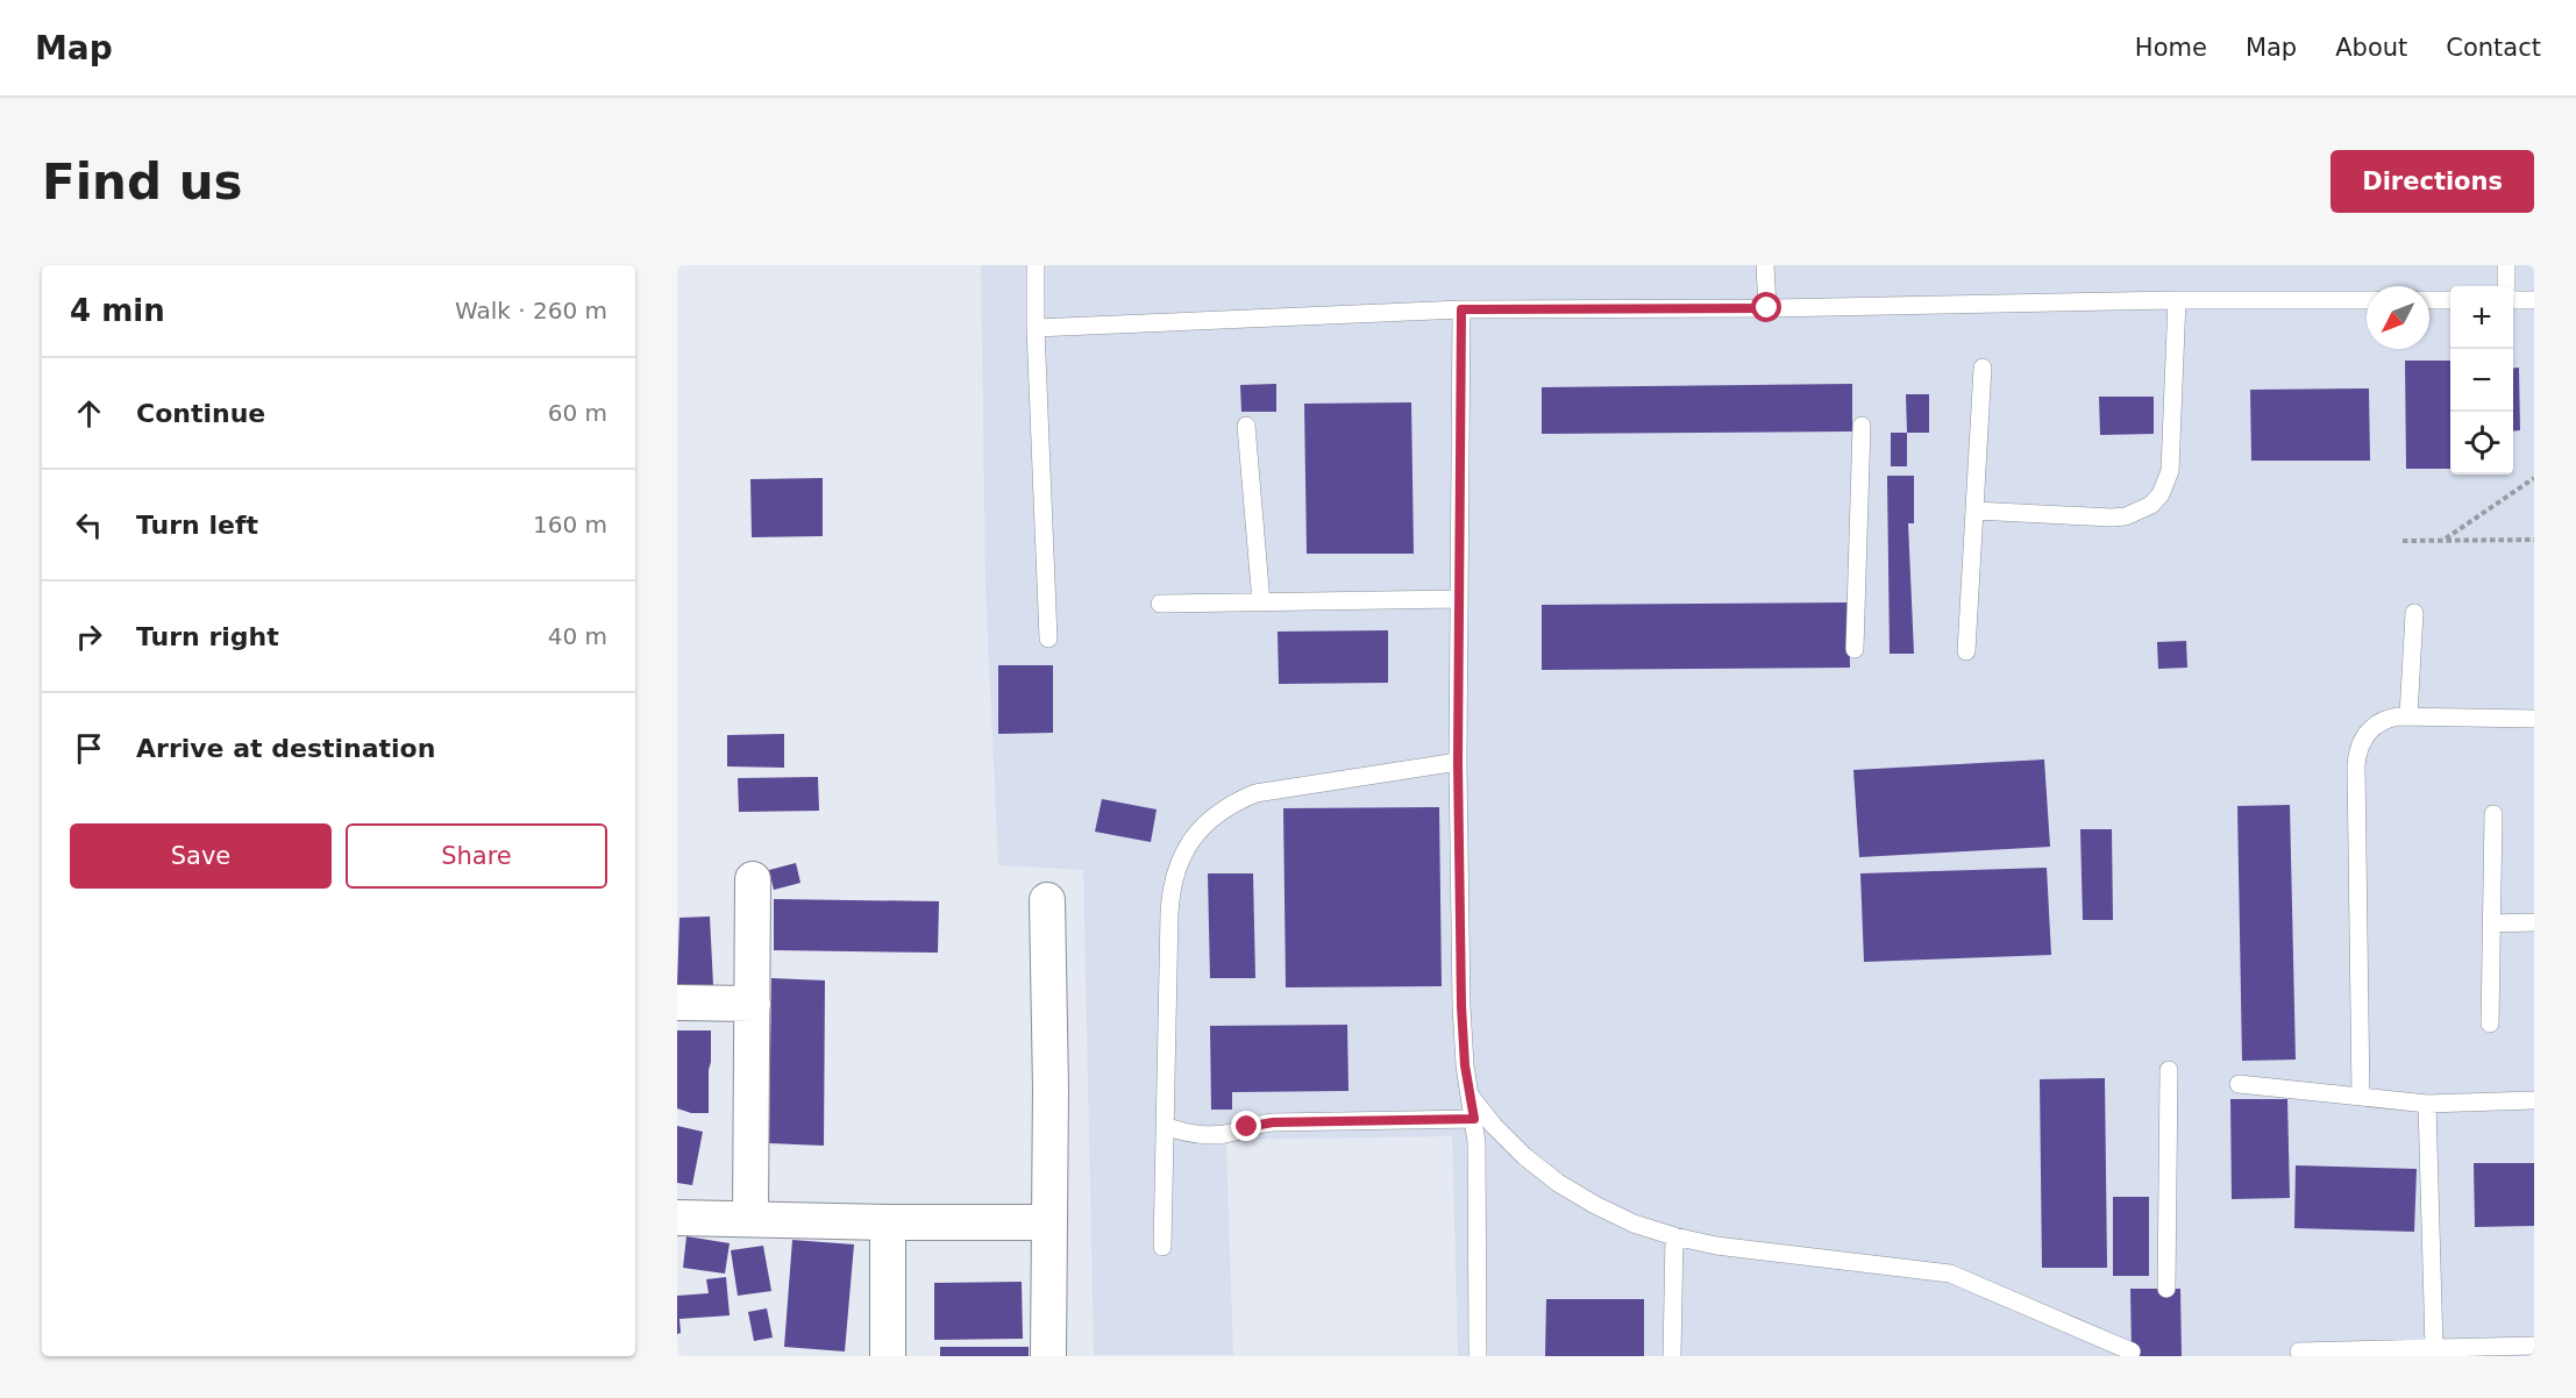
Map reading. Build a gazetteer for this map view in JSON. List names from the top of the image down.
{
  "north": "bottom left",
  "page": {
    "header": "Map",
    "nav": [
      "Home",
      "Map",
      "About",
      "Contact"
    ],
    "buttons": [
      "Directions",
      ["Save", "Share"]
    ],
    "title": "Find us",
    "heading": ["4 min", "Walk · 260 m"],
    "map_buttons": ["+", "−"],
    "list": [
      ["Continue", "60 m"],
      ["Turn left", "160 m"],
      ["Turn right", "40 m"],
      "Arrive at destination"
    ]
  }
}
